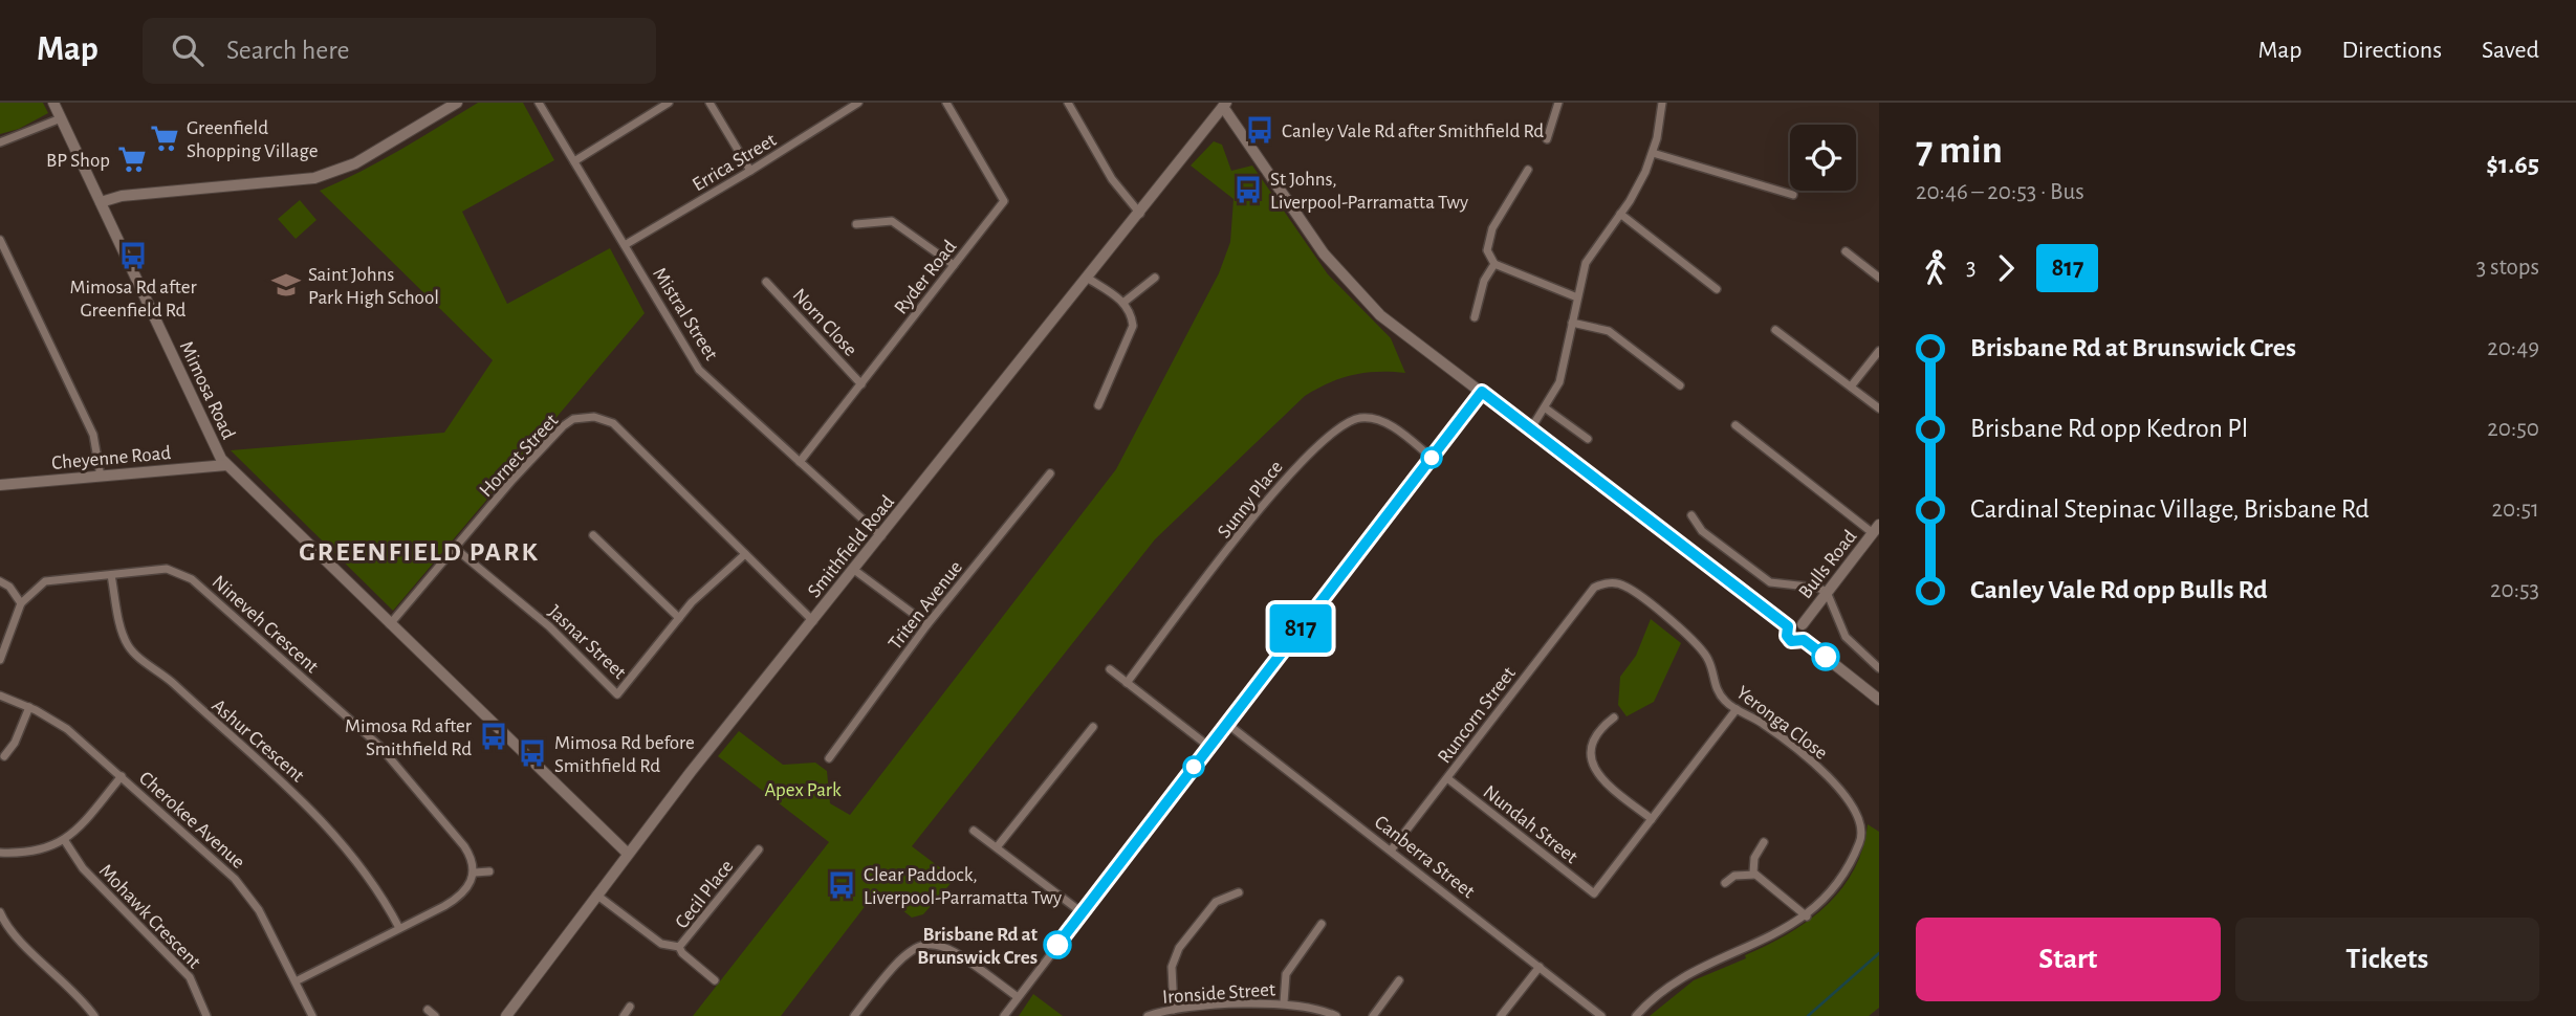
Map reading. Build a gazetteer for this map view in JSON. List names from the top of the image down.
{
  "streets": {
    "main road": [
      "Mimosa Road",
      "Cheyenne Road",
      "Smithfield Road",
      "Bulls Road"
    ],
    "street": [
      "Errica Street",
      "Ryder Road",
      "Mistral Street",
      "Norn Close",
      "Hornet Street",
      "Sunny Place",
      "Triten Avenue",
      "Nineveh Crescent",
      "Jasnar Street",
      "Runcorn Street",
      "Yeronga Close",
      "Ashur Crescent",
      "Cherokee Avenue",
      "Nundah Street",
      "Canberra Street",
      "Cecil Place",
      "Mohawk Crescent",
      "Ironside Street"
    ]
  },
  "crossings": [
    ["Errica Street", "Mistral Street"],
    ["Ryder Road", "Mistral Street"],
    ["Ryder Road", "Norn Close"],
    ["Mistral Street", "Smithfield Road"],
    ["Mimosa Road", "Hornet Street"],
    ["Mimosa Road", "Cheyenne Road"],
    ["Mimosa Road", "Smithfield Road"],
    ["Hornet Street", "Smithfield Road"],
    ["Hornet Street", "Jasnar Street"],
    ["Smithfield Road", "Cecil Place"],
    ["Nineveh Crescent", "Ashur Crescent"],
    ["Runcorn Street", "Yeronga Close"],
    ["Runcorn Street", "Nundah Street"],
    ["Runcorn Street", "Canberra Street"]
  ],
  "districts": ["GREENFIELD PARK"],
  "parks": ["Apex Park"],
  "places": {
    "bus stop": [
      "Canley Vale Rd after Smithfield Rd",
      "St Johns, Liverpool-Parramatta Twy",
      "Mimosa Rd after Greenfield Rd",
      "Mimosa Rd after Smithfield Rd",
      "Mimosa Rd before Smithfield Rd",
      "Clear Paddock, Liverpool-Parramatta Twy"
    ],
    "supermarket": ["Greenfield Shopping Village", "BP Shop"],
    "school or university": ["Saint Johns Park High School"],
    "other": ["Brisbane Rd at Brunswick Cres"]
  },
  "lines": ["bus line 817"],
  "page": {
    "header": "Map",
    "search": "Search here",
    "nav": ["Map", "Directions", "Saved"],
    "on_map": "817",
    "heading": ["7 min", "20:46 – 20:53 · Bus", "$1.65"],
    "legs": ["3", "817", "3 stops"],
    "list": [
      {
        "name": "Brisbane Rd at Brunswick Cres",
        "value": "20:49"
      },
      {
        "name": "Brisbane Rd opp Kedron Pl",
        "value": "20:50"
      },
      {
        "name": "Cardinal Stepinac Village, Brisbane Rd",
        "value": "20:51"
      },
      {
        "name": "Canley Vale Rd opp Bulls Rd",
        "value": "20:53"
      }
    ],
    "buttons": ["Start", "Tickets"]
  }
}
